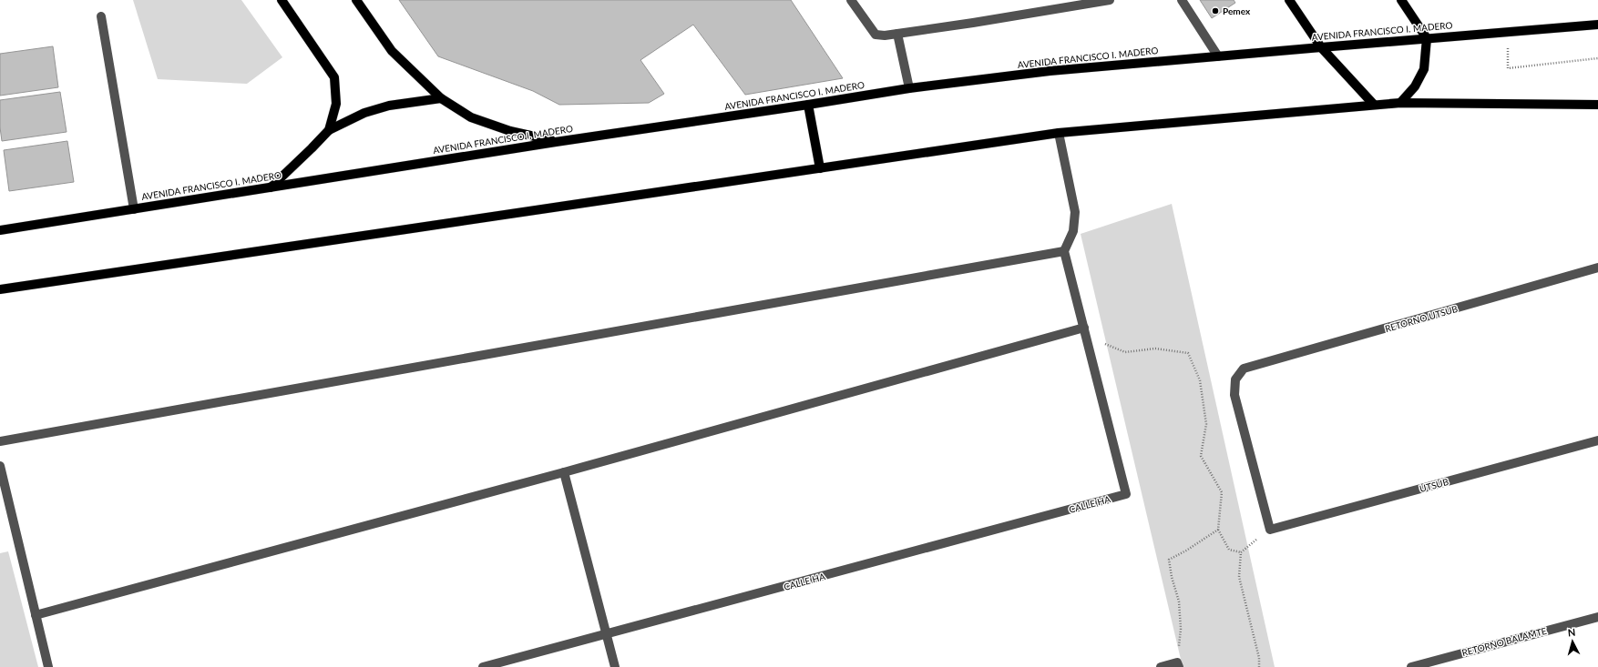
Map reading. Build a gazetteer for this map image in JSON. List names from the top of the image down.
{
  "streets": {
    "main road": ["AVENIDA FRANCISCO I. MADERO"],
    "street": [
      "RETORNO UTSUB",
      "UTSUB",
      "CALLE HA",
      "RETORNO BALAMTE"
    ]
  },
  "crossings": [
    ["RETORNO UTSUB", "UTSUB"]
  ],
  "places": ["Pemex"],
  "north": "top"
}
